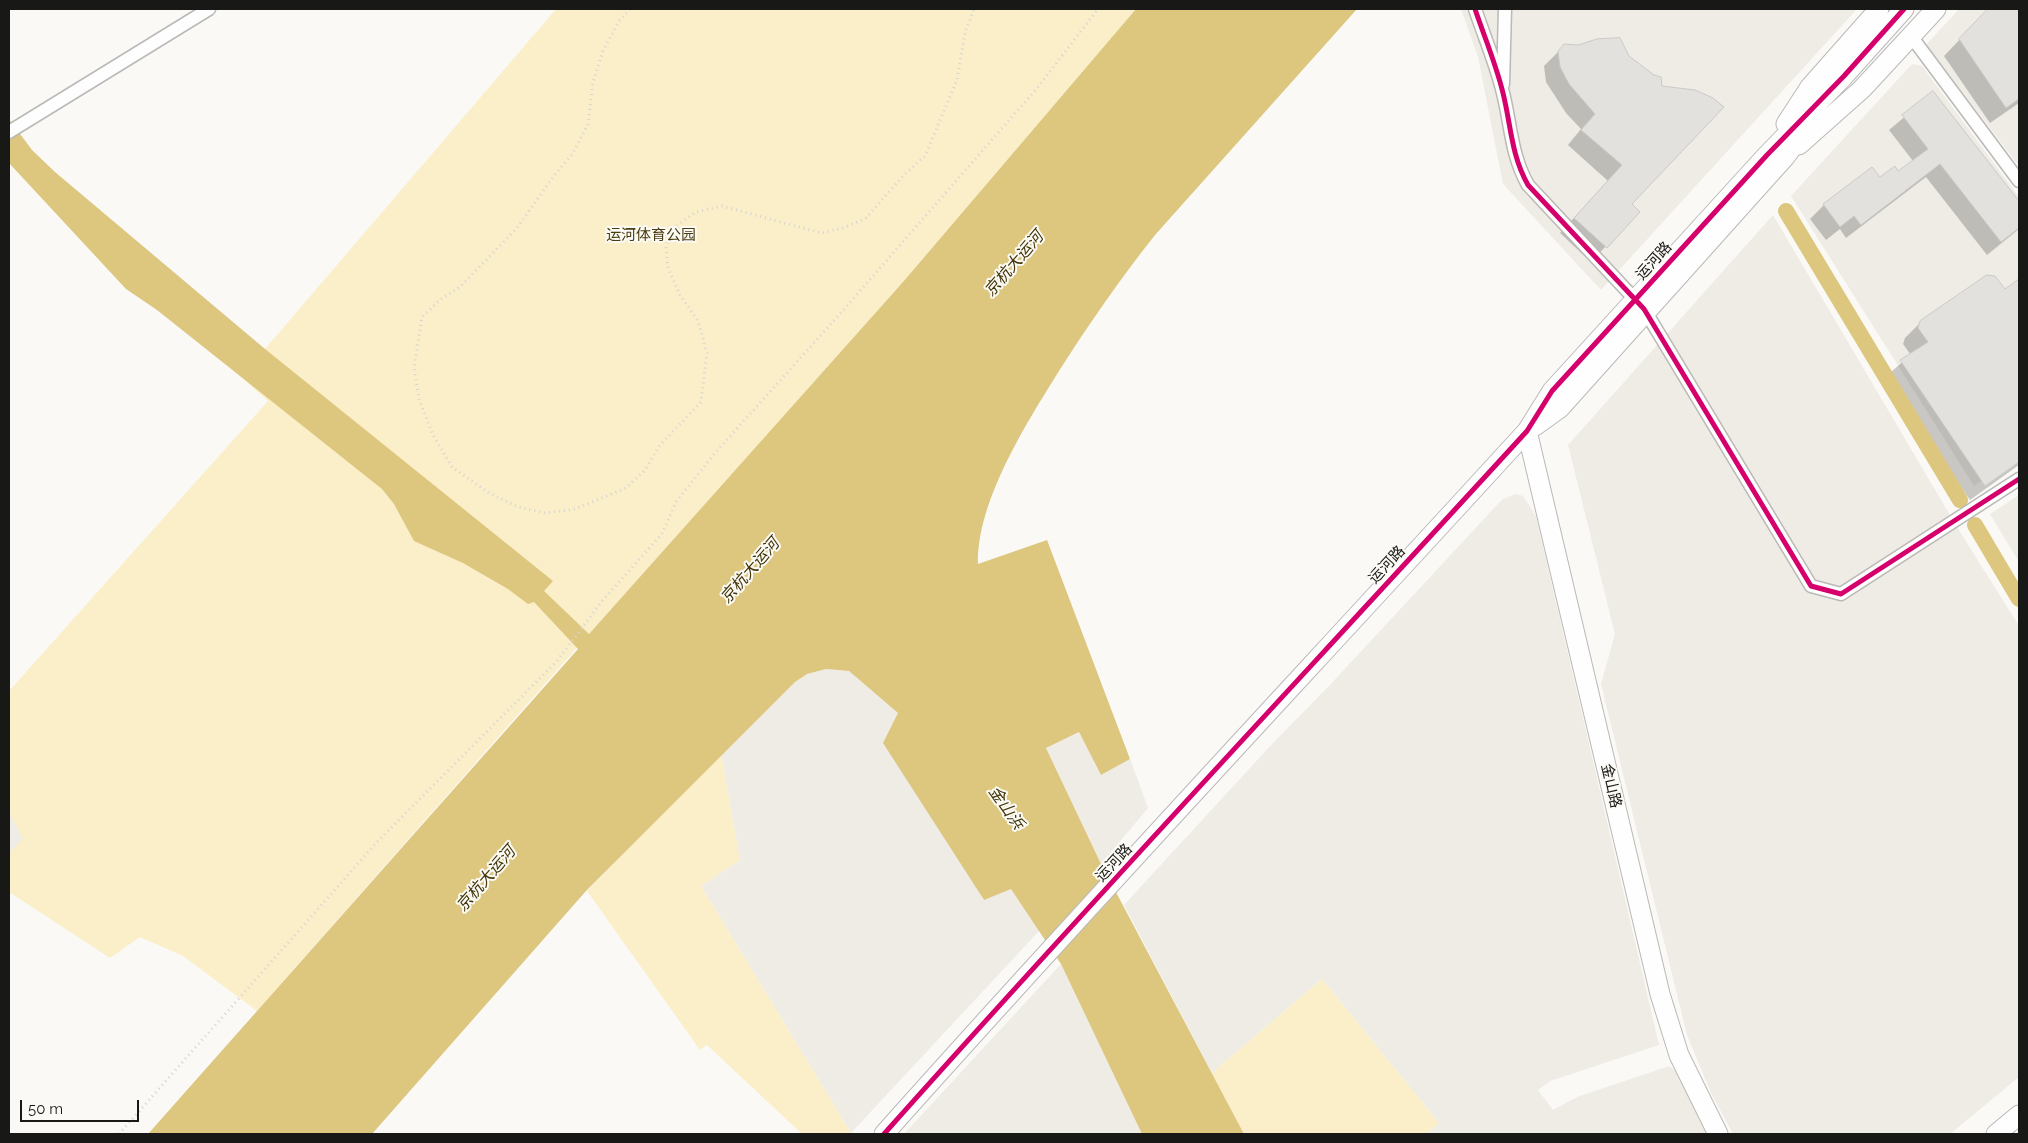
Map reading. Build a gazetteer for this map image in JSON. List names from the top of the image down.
{
  "streets": {
    "street": ["运河路", "金山路"]
  },
  "crossings": [
    ["运河路", "金山路"]
  ],
  "water": ["京杭大运河", "金山浜"],
  "parks": ["运河体育公园"],
  "scale_bar": "50 m"
}
